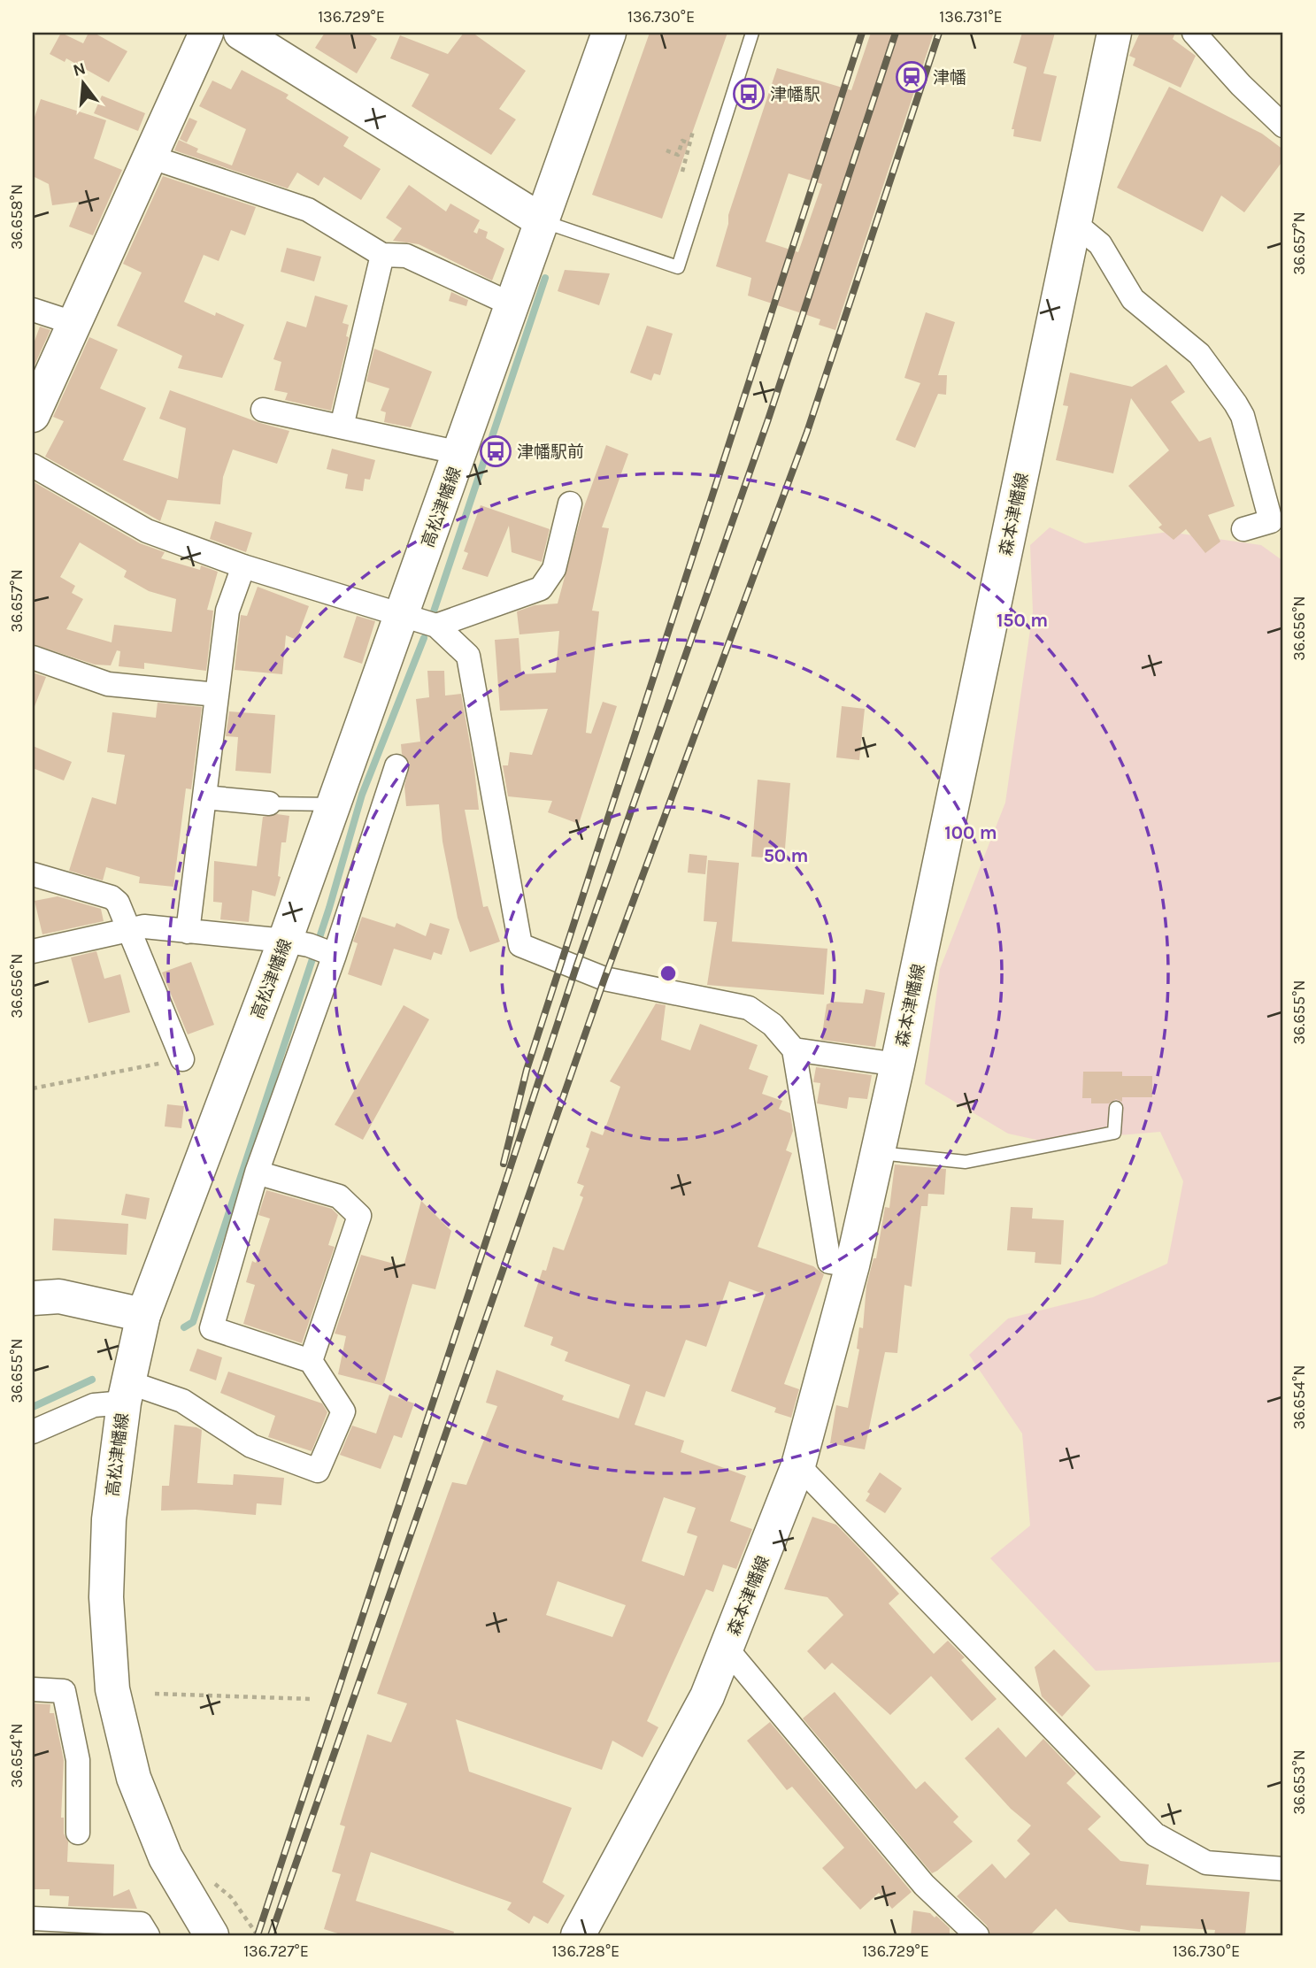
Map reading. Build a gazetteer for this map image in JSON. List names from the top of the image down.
{
  "streets": {
    "main road": ["高松津幡線", "森本津幡線"]
  },
  "places": {
    "station": ["津幡"],
    "bus stop": ["津幡駅", "津幡駅前"]
  },
  "north": "top",
  "coordinates": [
    "136.729°E",
    "136.730°E",
    "136.731°E",
    "36.658°N",
    "36.657°N",
    "36.656°N",
    "36.655°N",
    "36.654°N",
    "36.653°N",
    "136.727°E",
    "136.728°E"
  ],
  "rings": ["150 m", "100 m", "50 m"]
}
